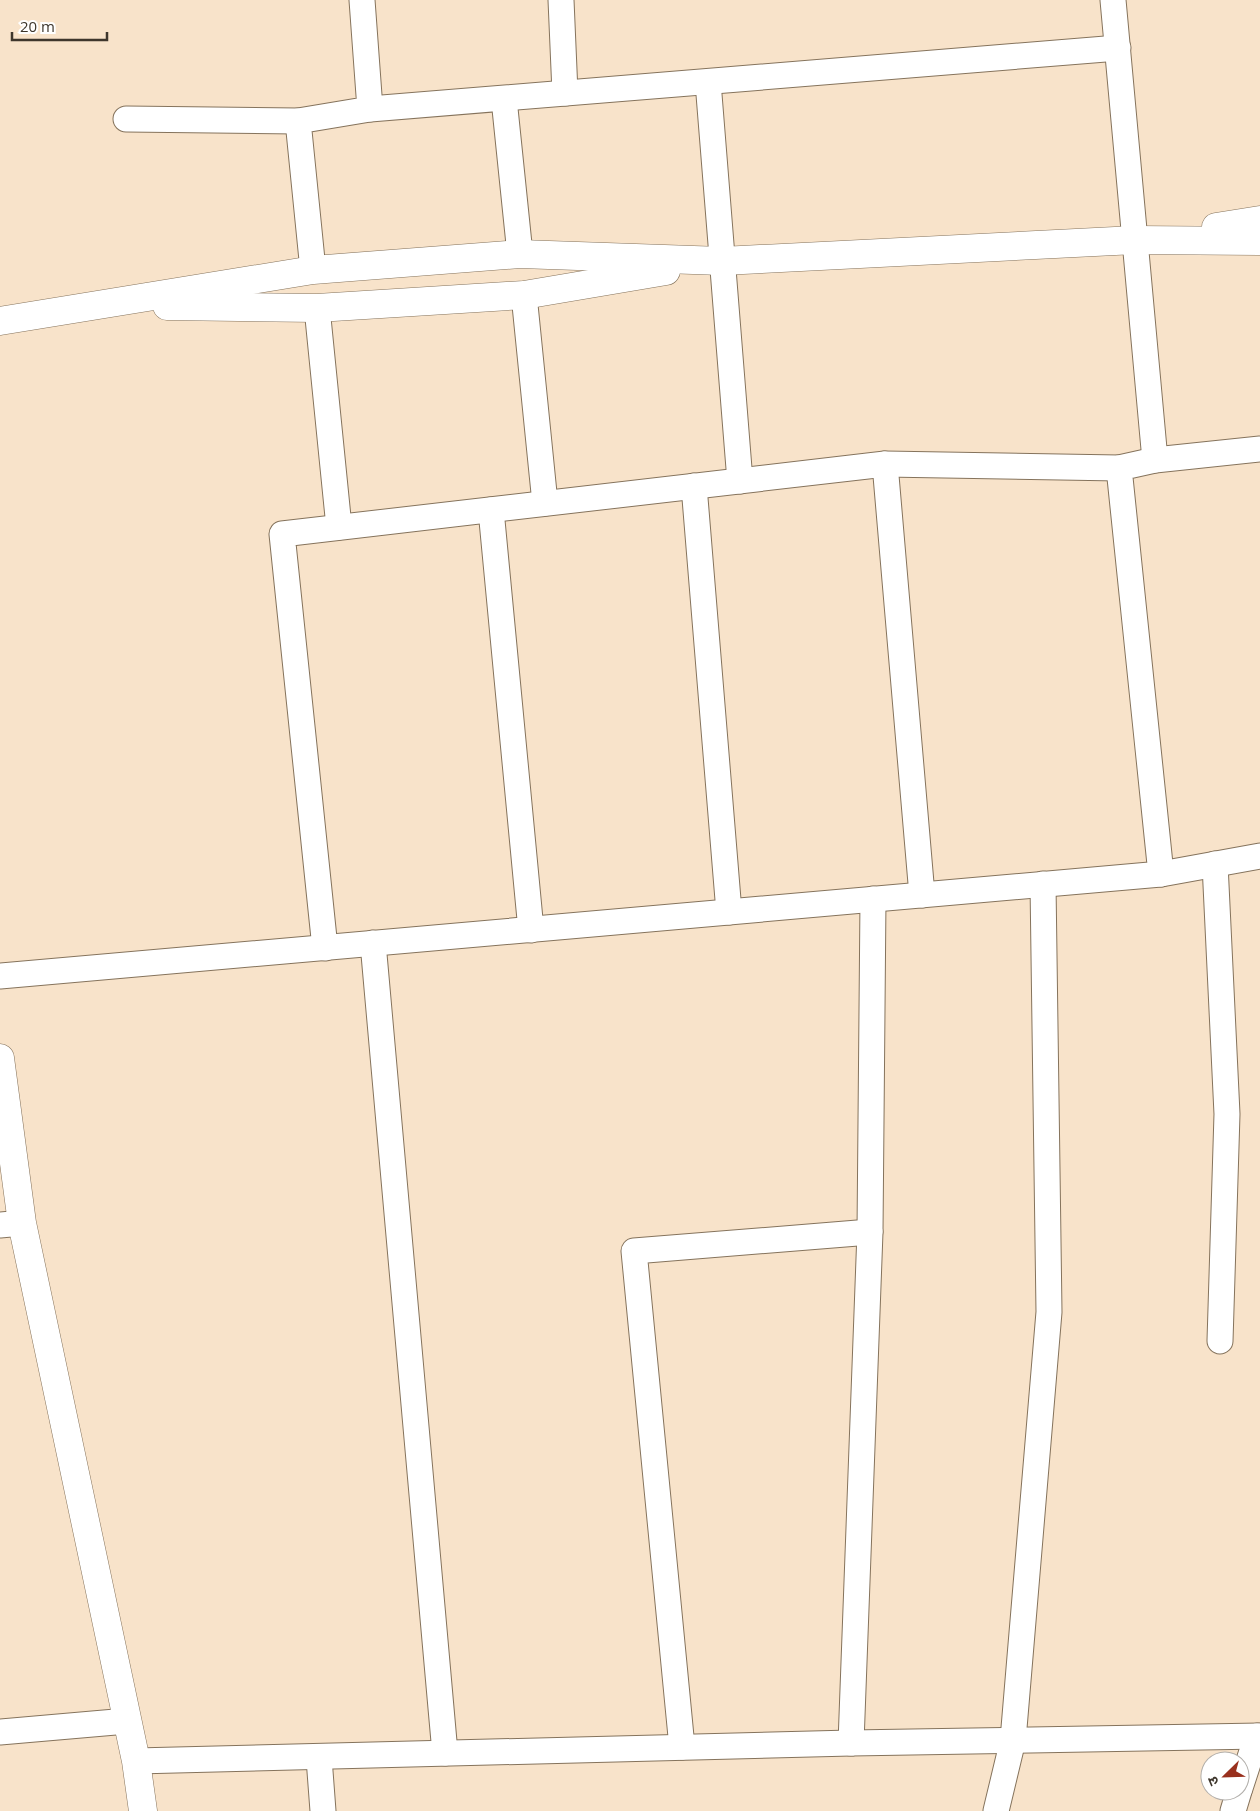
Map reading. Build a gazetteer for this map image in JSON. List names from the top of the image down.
{
  "scale_bar": "20 m",
  "north": "bottom left"
}
